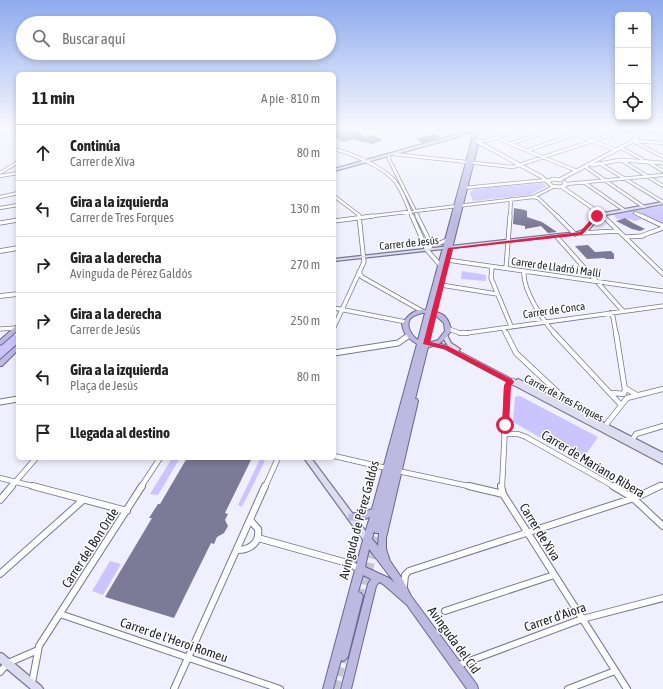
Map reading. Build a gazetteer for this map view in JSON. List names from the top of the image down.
{
  "streets": {
    "main road": [
      "Carrer de Jesús",
      "Carrer de Tres Forques",
      "Avinguda de Pérez Galdós",
      "Avinguda del Cid"
    ],
    "street": [
      "Carrer de Lladró i Mallí",
      "Carrer de Conca",
      "Carrer de Mariano Ribera",
      "Carrer de Xiva",
      "Carrer del Bon Orde",
      "Carrer d'Aiora",
      "Carrer de l'Heroi Romeu"
    ]
  },
  "crossings": [
    ["Carrer de Jesús", "Avinguda de Pérez Galdós"],
    ["Carrer de Lladró i Mallí", "Avinguda de Pérez Galdós"],
    ["Carrer de Tres Forques", "Avinguda de Pérez Galdós"],
    ["Carrer de Tres Forques", "Carrer de Xiva"],
    ["Carrer de Mariano Ribera", "Carrer de Xiva"],
    ["Avinguda de Pérez Galdós", "Avinguda del Cid"],
    ["Carrer de Xiva", "Carrer d'Aiora"],
    ["Carrer del Bon Orde", "Carrer de l'Heroi Romeu"],
    ["Carrer d'Aiora", "Avinguda del Cid"]
  ],
  "page": {
    "map_buttons": ["+", "−"],
    "search": "Buscar aquí",
    "heading": ["11 min", "A pie · 810 m"],
    "list": [
      ["Continúa", "Carrer de Xiva", "80 m"],
      ["Gira a la izquierda", "Carrer de Tres Forques", "130 m"],
      ["Gira a la derecha", "Avinguda de Pérez Galdós", "270 m"],
      ["Gira a la derecha", "Carrer de Jesús", "250 m"],
      ["Gira a la izquierda", "Plaça de Jesús", "80 m"],
      "Llegada al destino"
    ]
  }
}
